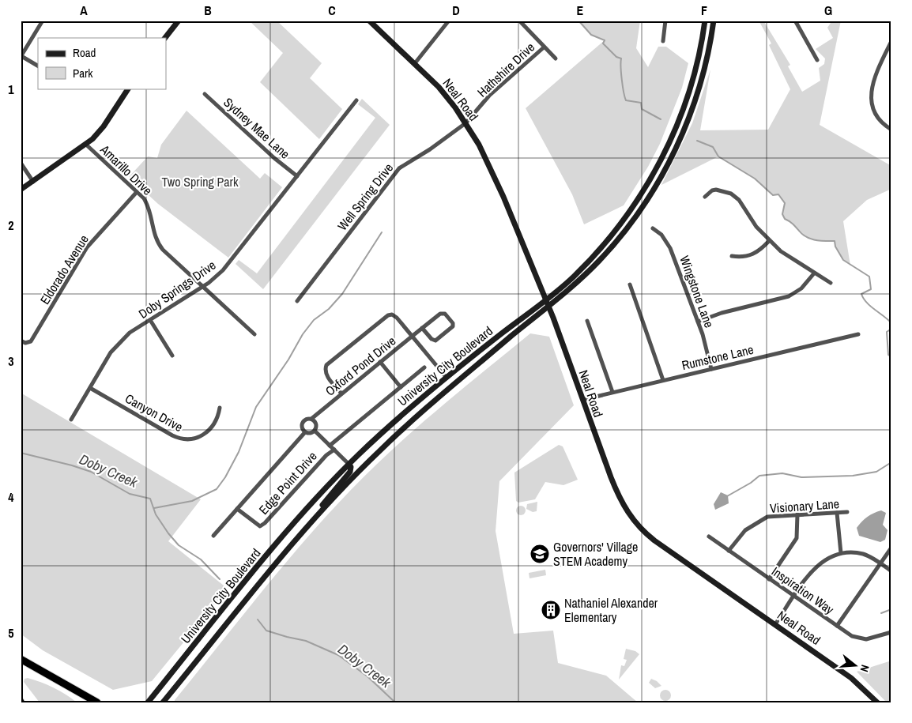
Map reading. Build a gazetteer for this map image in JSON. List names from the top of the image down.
{
  "streets": {
    "main road": ["Neal Road", "University City Boulevard"],
    "street": [
      "Hathshire Drive",
      "Sydney Mae Lane",
      "Amarillo Drive",
      "Well Spring Drive",
      "Eldorado Avenue",
      "Doby Springs Drive",
      "Wingstone Lane",
      "Rumstone Lane",
      "Oxford Pond Drive",
      "Canyon Drive",
      "Edge Point Drive",
      "Visionary Lane",
      "Inspiration Way"
    ]
  },
  "crossings": [
    ["Hathshire Drive", "Neal Road"],
    ["Hathshire Drive", "Well Spring Drive"],
    ["Neal Road", "Well Spring Drive"],
    ["Neal Road", "Rumstone Lane"],
    ["Neal Road", "University City Boulevard"],
    ["Sydney Mae Lane", "Doby Springs Drive"],
    ["Amarillo Drive", "Eldorado Avenue"],
    ["Amarillo Drive", "Doby Springs Drive"],
    ["Doby Springs Drive", "Canyon Drive"],
    ["Wingstone Lane", "Rumstone Lane"],
    ["Oxford Pond Drive", "Edge Point Drive"],
    ["Visionary Lane", "Inspiration Way"]
  ],
  "water": ["Doby Creek"],
  "parks": ["Two Spring Park"],
  "places": {
    "school or university": ["Governors' Village STEM Academy"],
    "building": ["Nathaniel Alexander Elementary"]
  },
  "legend": ["Road", "Park"],
  "north": "right",
  "grid": {
    "columns": [
      "A",
      "B",
      "C",
      "D",
      "E",
      "F",
      "G"
    ],
    "rows": [
      "1",
      "2",
      "3",
      "4",
      "5"
    ]
  }
}
